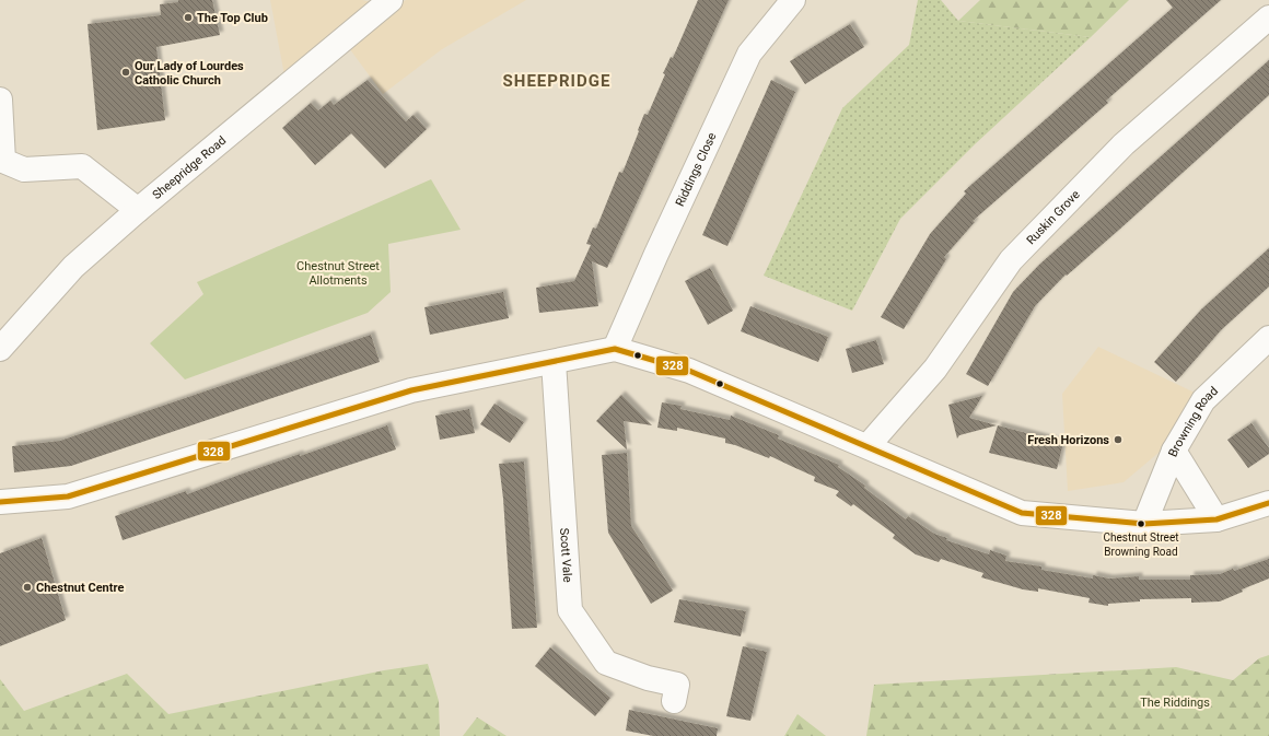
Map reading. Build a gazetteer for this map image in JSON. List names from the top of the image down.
{
  "streets": {
    "street": [
      "Sheepridge Road",
      "Riddings Close",
      "Ruskin Grove",
      "Browning Road",
      "Scott Vale"
    ]
  },
  "districts": ["SHEEPRIDGE"],
  "parks": ["Chestnut Street Allotments", "The Riddings"],
  "places": [
    "The Top Club",
    "Our Lady of Lourdes Catholic Church",
    "Fresh Horizons",
    "Chestnut Street Browning Road",
    "Chestnut Centre"
  ],
  "lines": ["transit line 328"]
}
